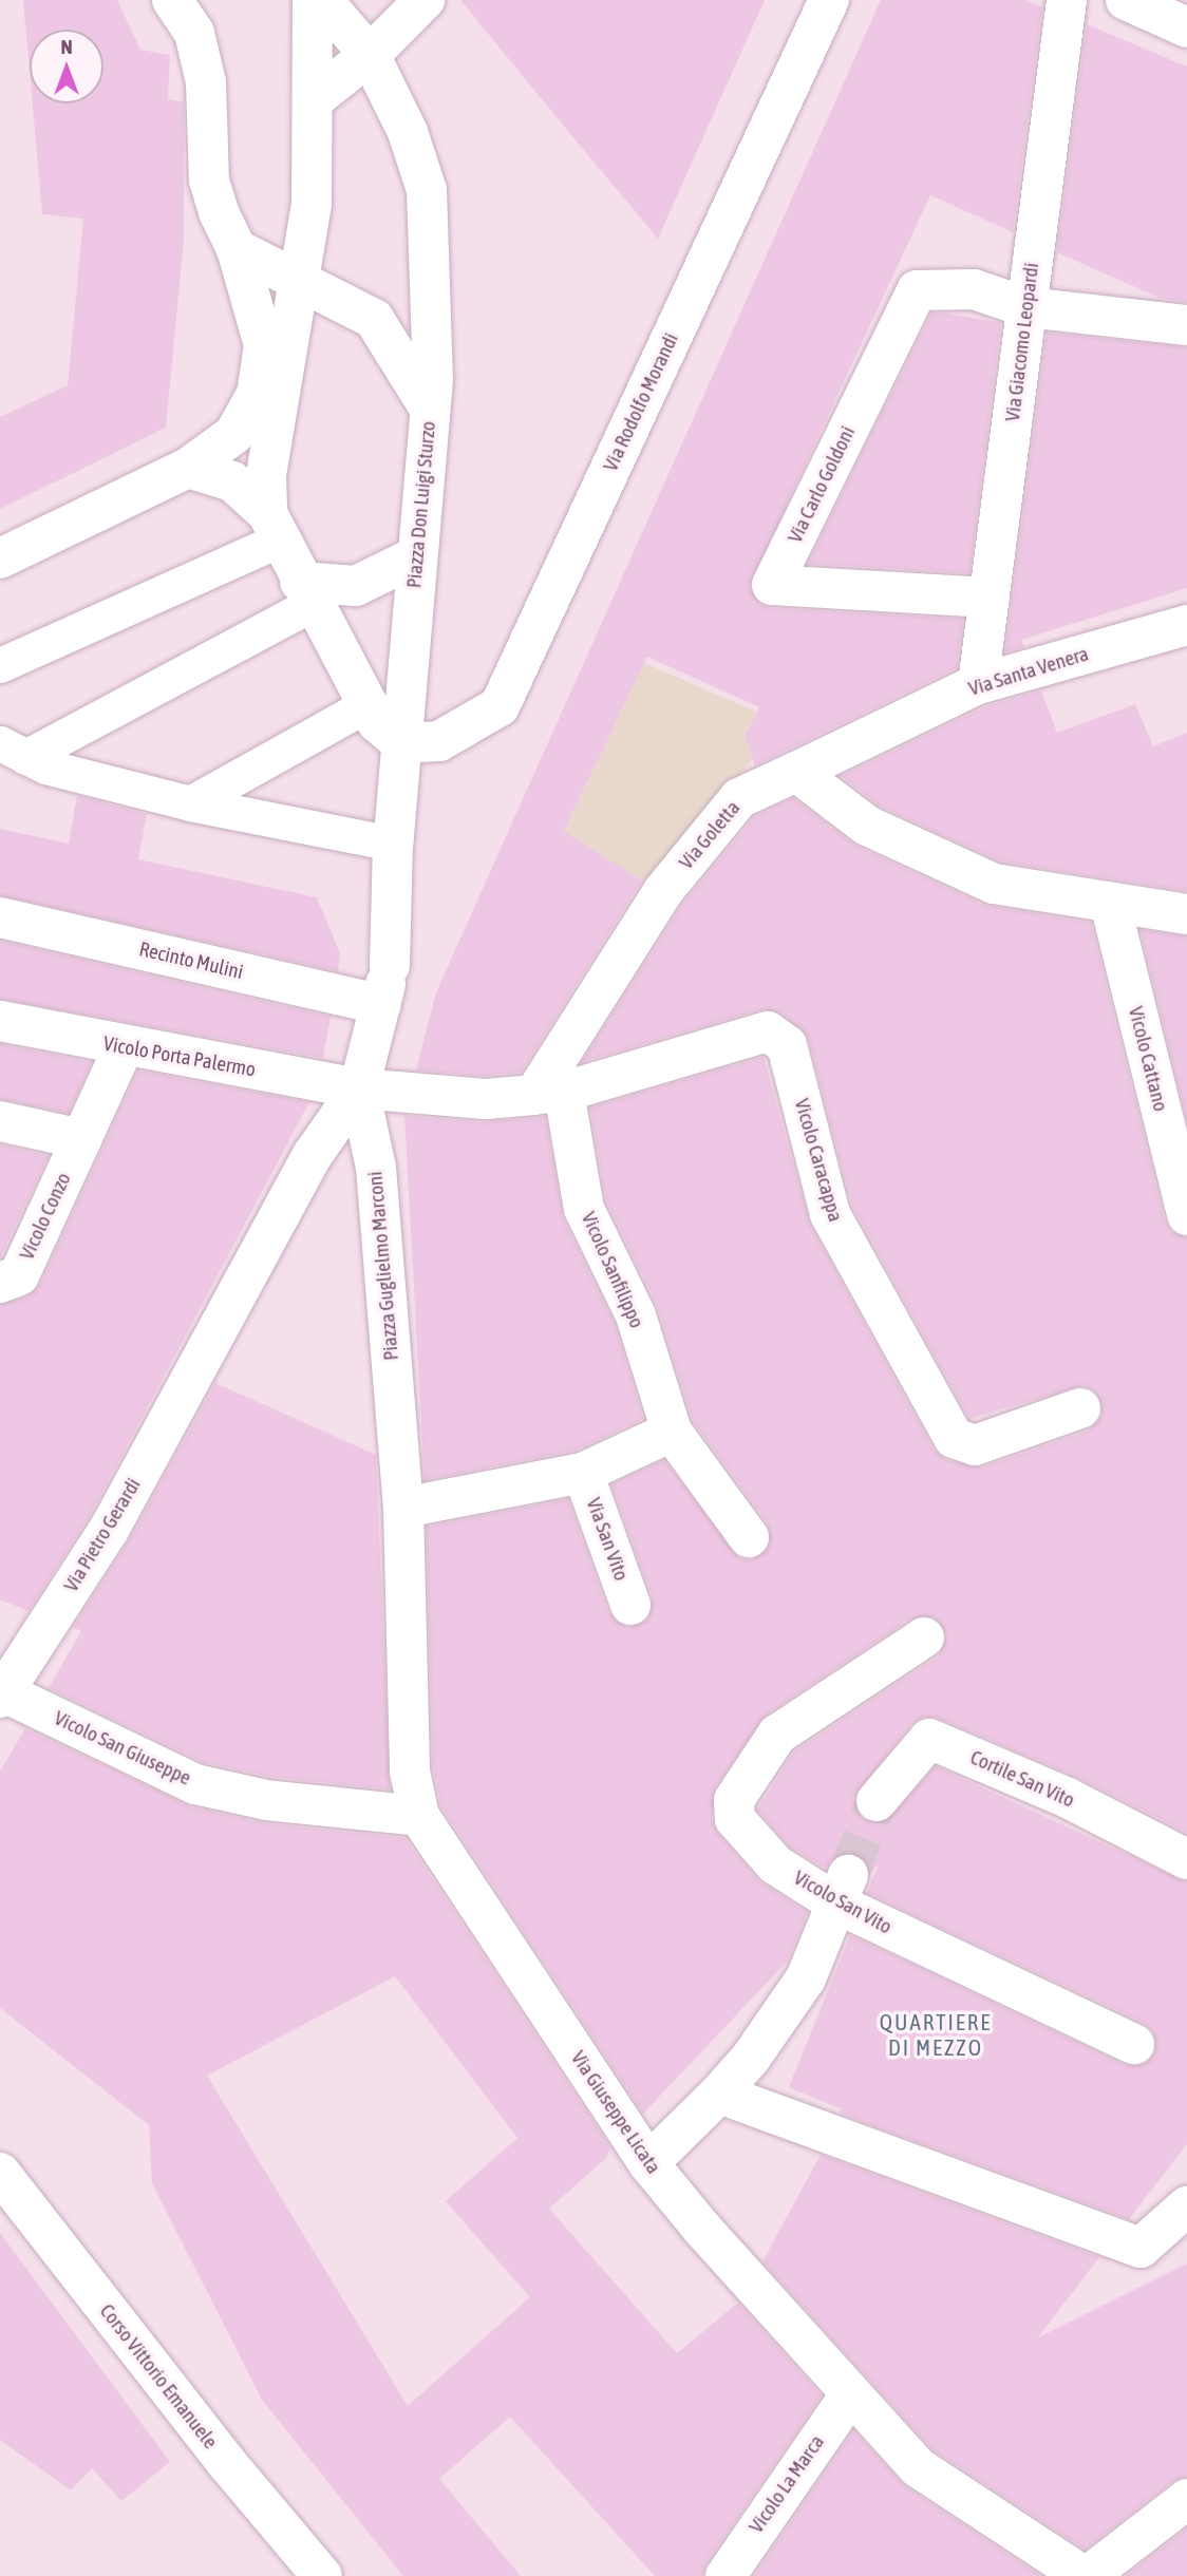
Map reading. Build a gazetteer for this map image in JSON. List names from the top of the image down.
{
  "streets": {
    "street": [
      "Via Giacomo Leopardi",
      "Via Rodolfo Morandi",
      "Via Carlo Goldoni",
      "Piazza Don Luigi Sturzo",
      "Via Santa Venera",
      "Via Goletta",
      "Recinto Mulini",
      "Vicolo Porta Palermo",
      "Vicolo Cattano",
      "Vicolo Caracappa",
      "Vicolo Conzo",
      "Piazza Guglielmo Marconi",
      "Vicolo Sanfilippo",
      "Via Pietro Gerardi",
      "Via San Vito",
      "Vicolo San Giuseppe",
      "Cortile San Vito",
      "Vicolo San Vito",
      "Via Giuseppe Licata",
      "Corso Vittorio Emanuele",
      "Vicolo La Marca"
    ]
  },
  "crossings": [
    ["Via Giacomo Leopardi", "Via Carlo Goldoni"],
    ["Via Giacomo Leopardi", "Via Santa Venera"],
    ["Via Rodolfo Morandi", "Piazza Don Luigi Sturzo"],
    ["Piazza Don Luigi Sturzo", "Recinto Mulini"],
    ["Piazza Don Luigi Sturzo", "Piazza Guglielmo Marconi"],
    ["Via Santa Venera", "Via Goletta"],
    ["Via Goletta", "Vicolo Caracappa"],
    ["Via Goletta", "Vicolo Sanfilippo"],
    ["Recinto Mulini", "Piazza Guglielmo Marconi"],
    ["Vicolo Porta Palermo", "Vicolo Conzo"],
    ["Vicolo Porta Palermo", "Piazza Guglielmo Marconi"],
    ["Vicolo Caracappa", "Vicolo Sanfilippo"],
    ["Piazza Guglielmo Marconi", "Via Pietro Gerardi"],
    ["Piazza Guglielmo Marconi", "Via Giuseppe Licata"],
    ["Via Pietro Gerardi", "Vicolo San Giuseppe"],
    ["Vicolo San Giuseppe", "Via Giuseppe Licata"],
    ["Via Giuseppe Licata", "Vicolo La Marca"]
  ],
  "districts": ["QUARTIERE DI MEZZO"],
  "north": "top"
}
